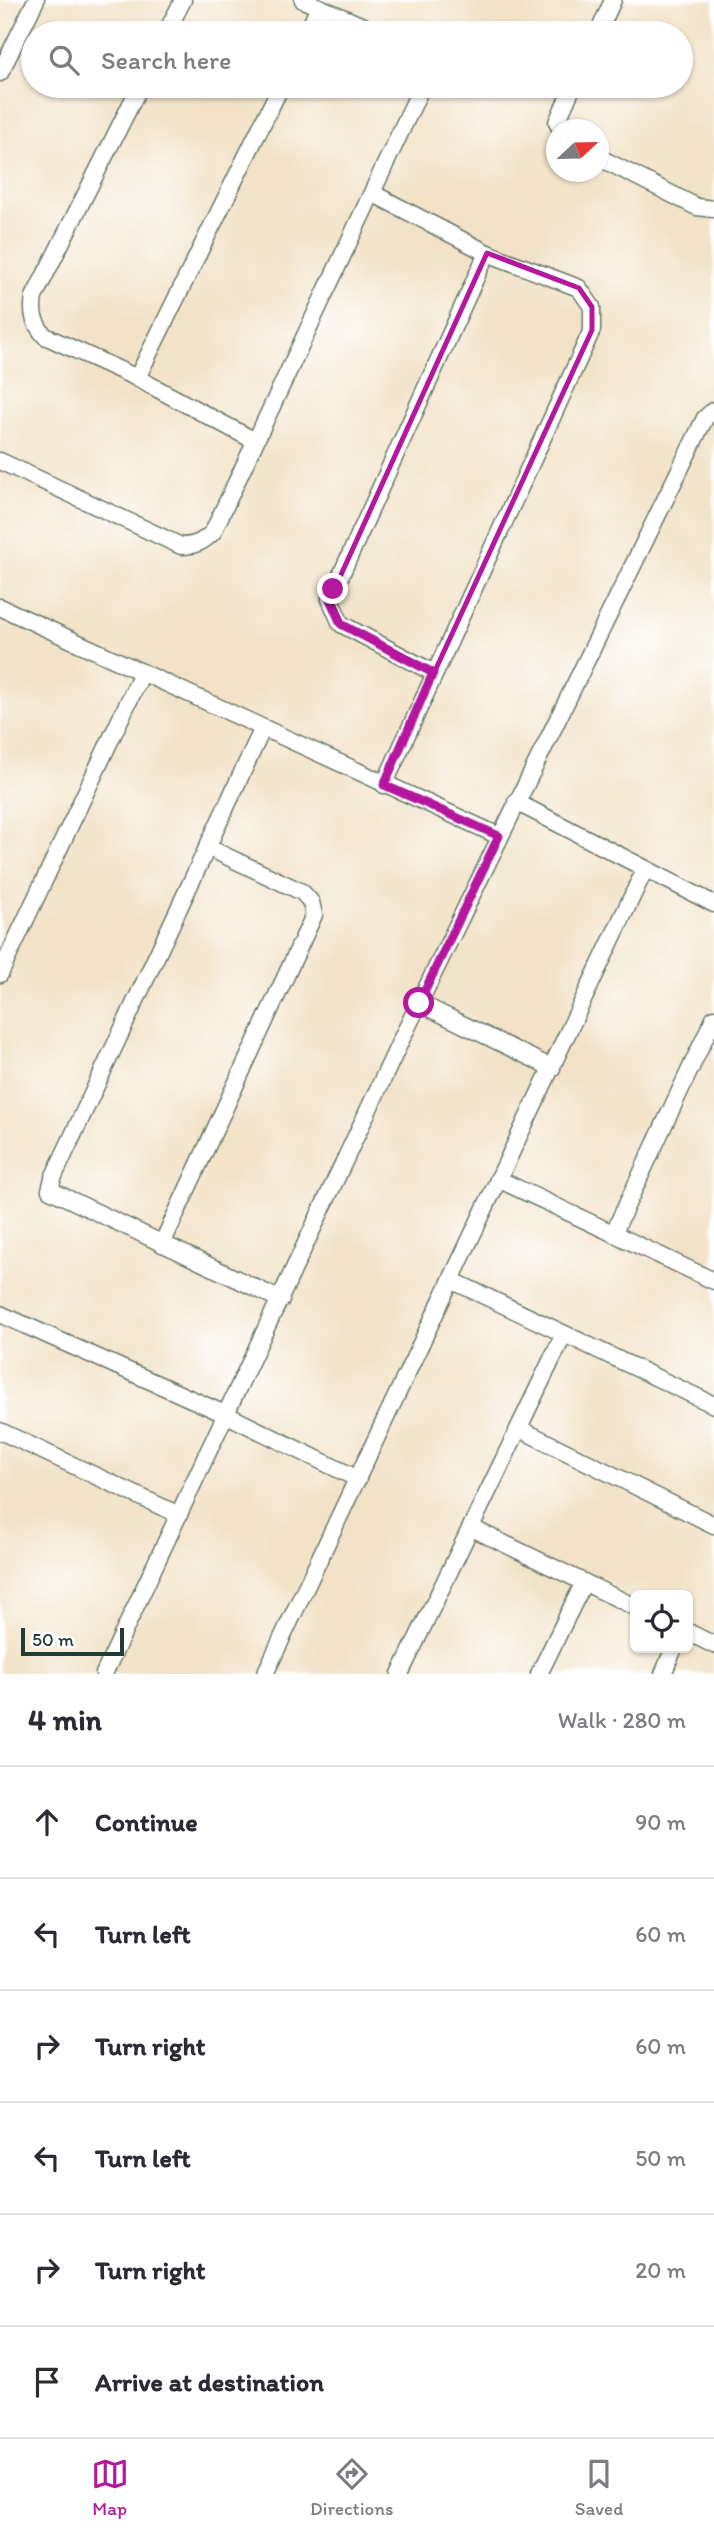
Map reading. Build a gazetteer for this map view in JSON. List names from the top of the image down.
{
  "scale_bar": "50 m",
  "north": "right",
  "page": {
    "search": "Search here",
    "scale": "50 m",
    "heading": ["4 min", "Walk · 280 m"],
    "list": [
      ["Continue", "90 m"],
      ["Turn left", "60 m"],
      ["Turn right", "60 m"],
      ["Turn left", "50 m"],
      ["Turn right", "20 m"],
      "Arrive at destination"
    ],
    "nav": ["Map", "Directions", "Saved"]
  }
}
